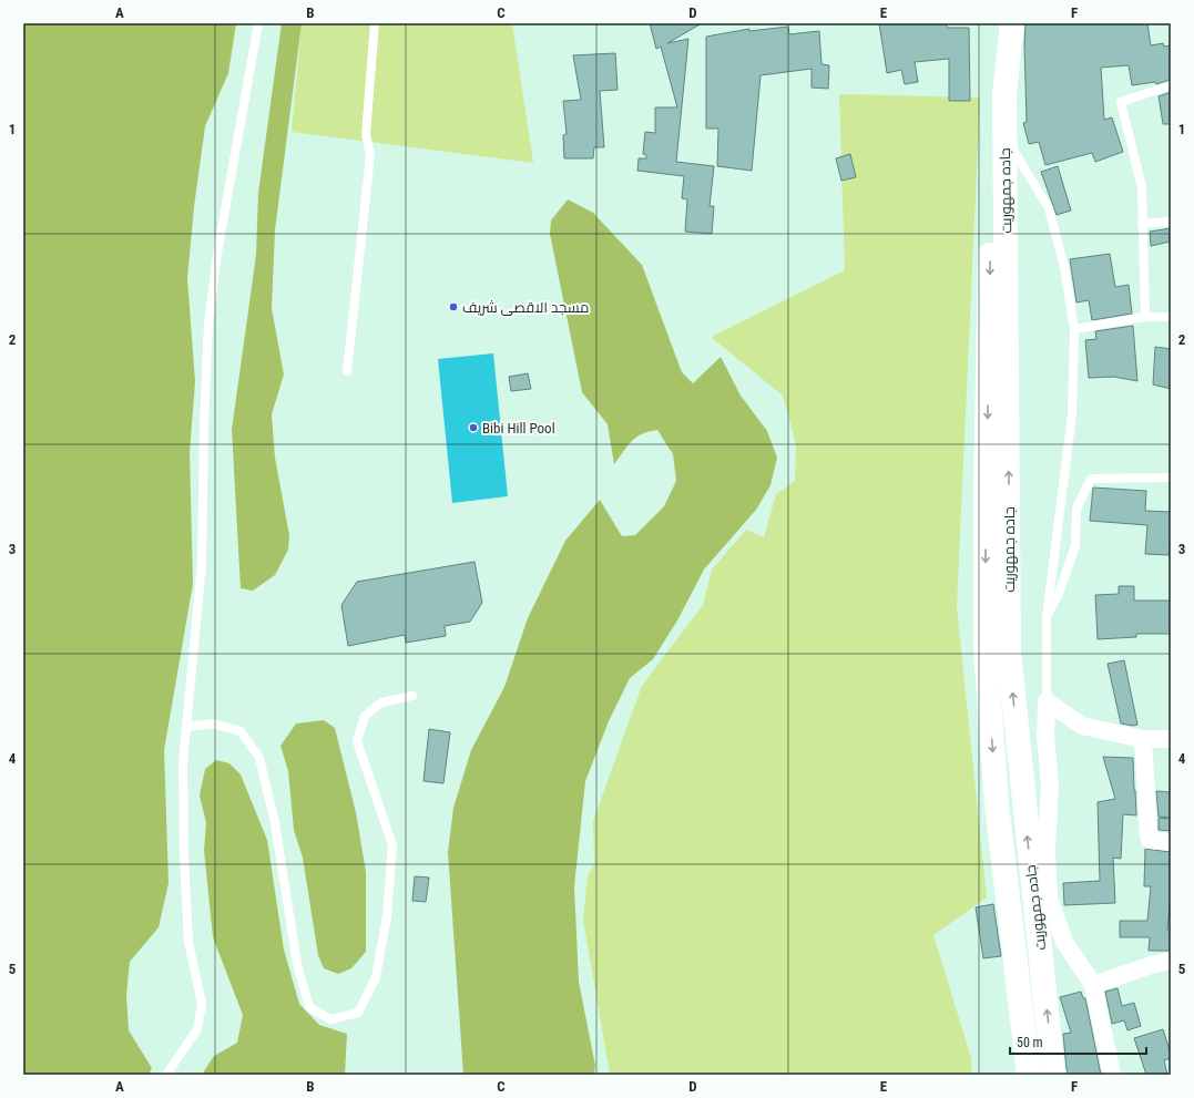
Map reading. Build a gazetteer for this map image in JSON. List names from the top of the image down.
{
  "streets": {
    "main road": ["جاده جمهوریت"]
  },
  "places": ["مسجد الاقصی شریف", "Bibi Hill Pool"],
  "scale_bar": "50 m",
  "grid": {
    "columns": [
      "A",
      "B",
      "C",
      "D",
      "E",
      "F"
    ],
    "rows": [
      "1",
      "2",
      "3",
      "4",
      "5"
    ]
  }
}
